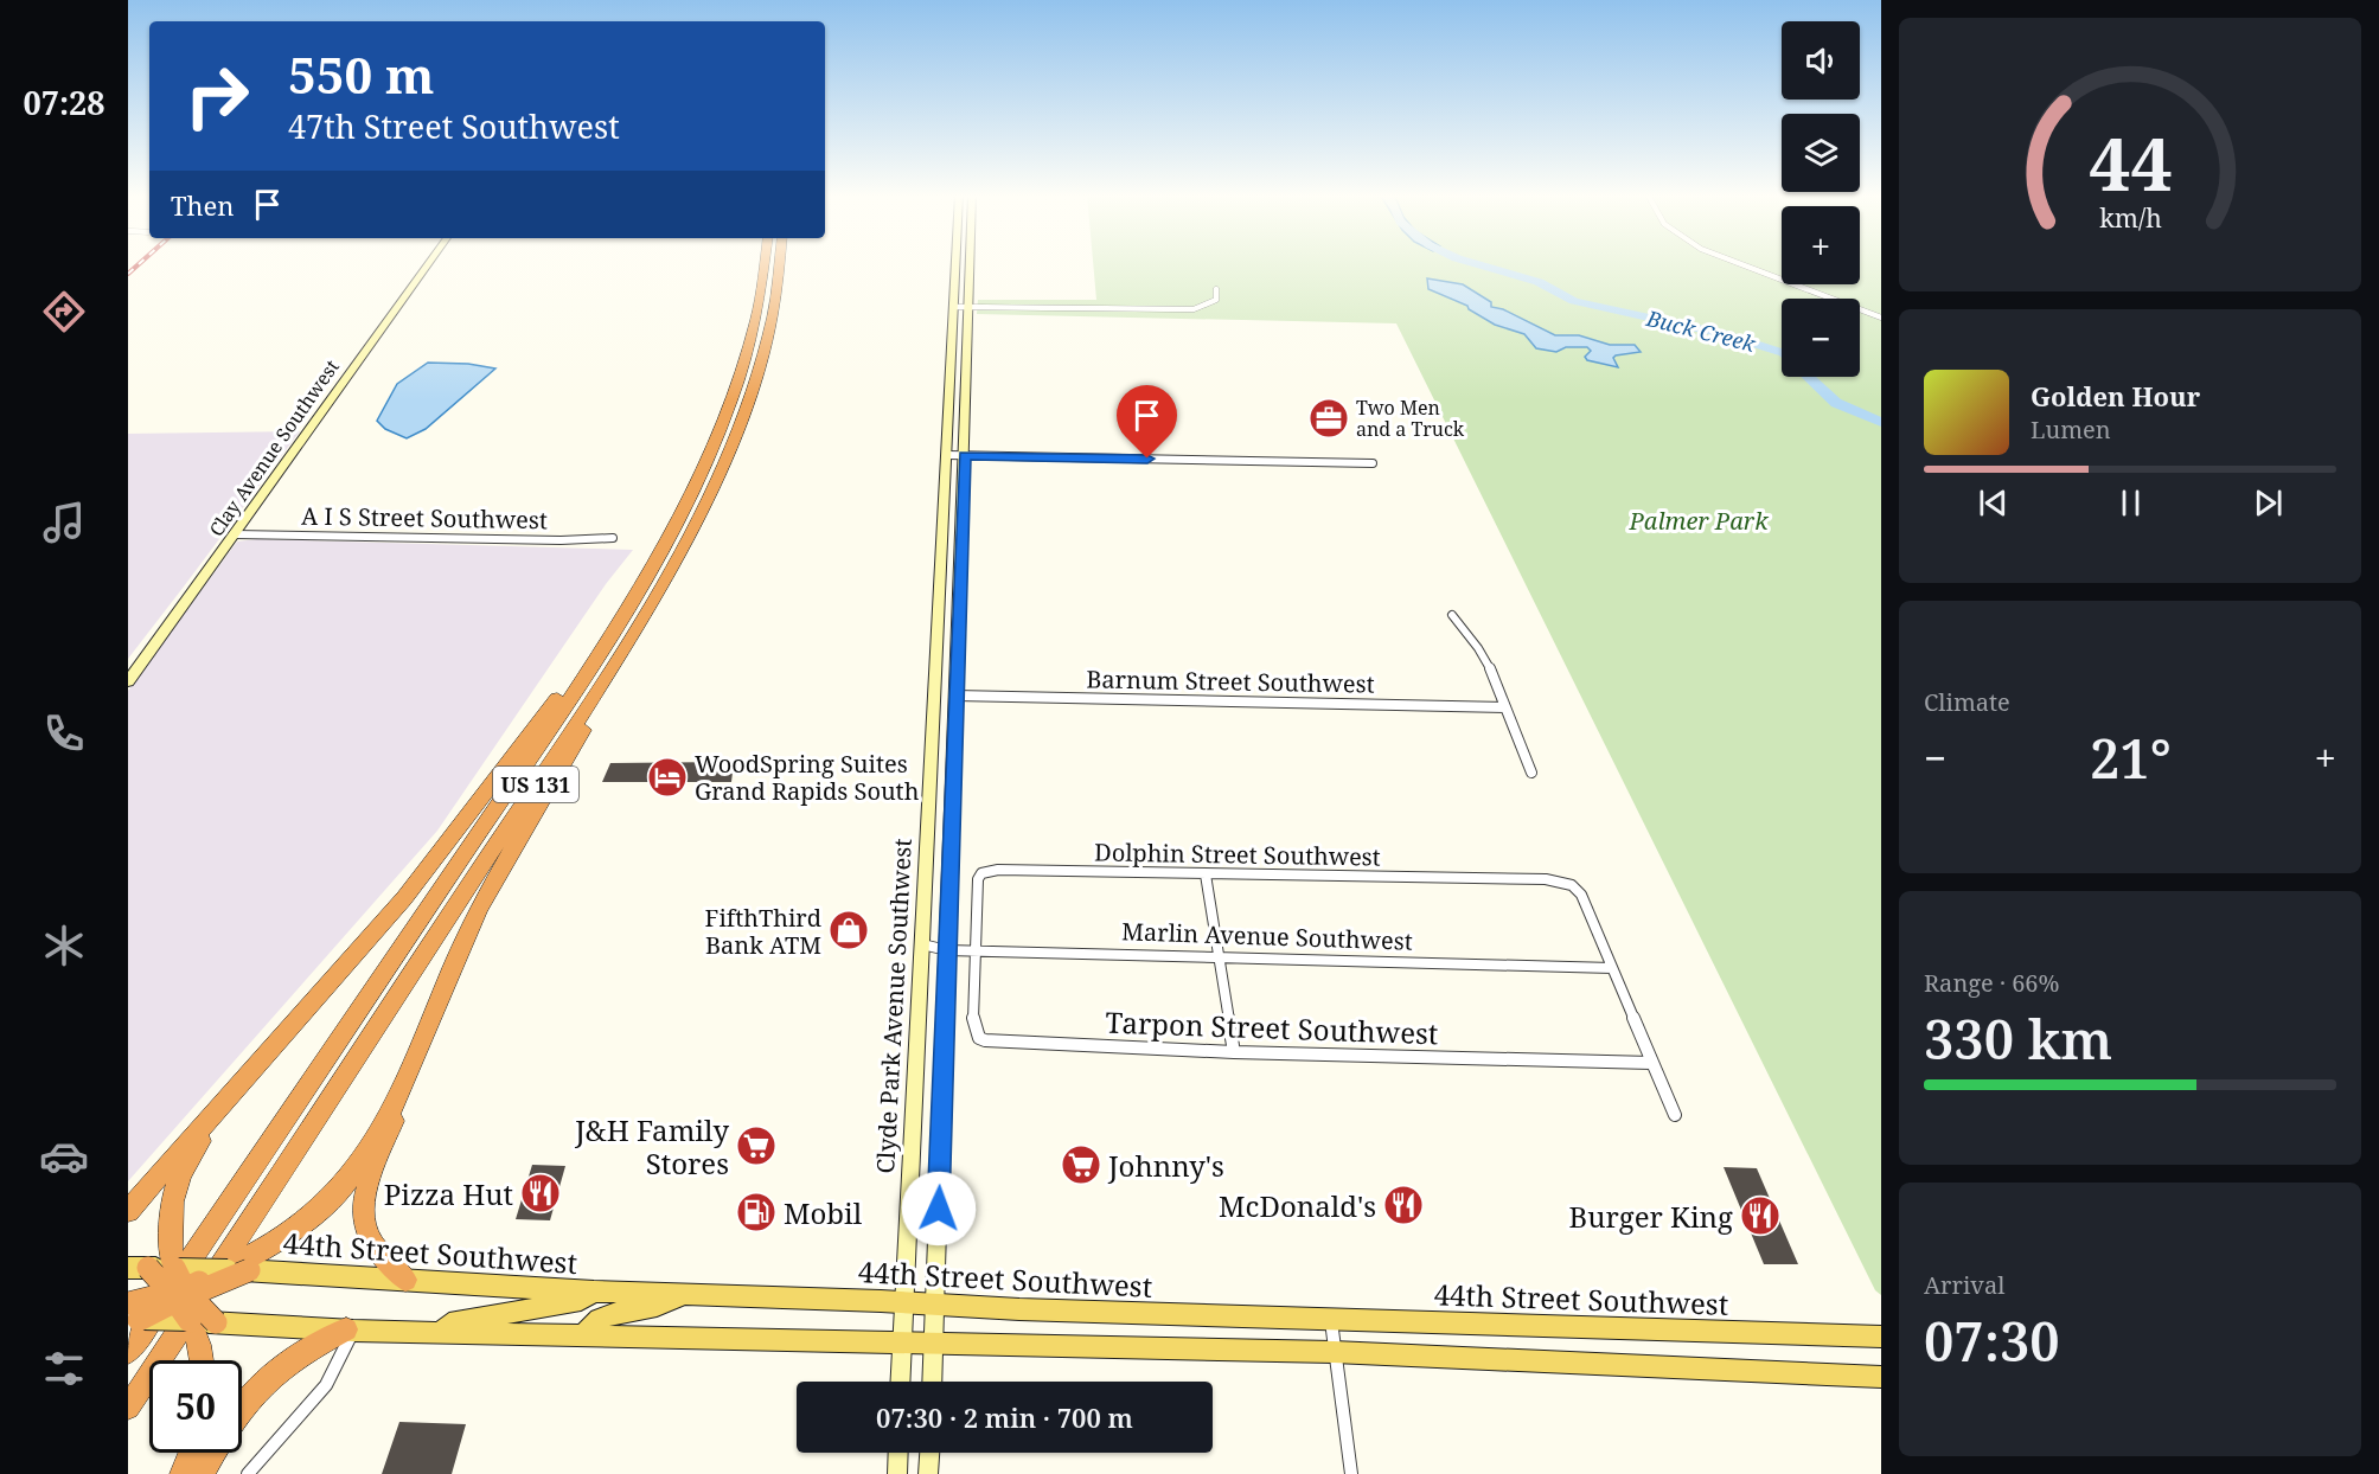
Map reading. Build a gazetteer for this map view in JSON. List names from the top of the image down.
{
  "streets": {
    "highway": ["US 131"],
    "main road": ["Clay Avenue Southwest", "Clyde Park Avenue Southwest", "44th Street Southwest"],
    "street": [
      "A I S Street Southwest",
      "Barnum Street Southwest",
      "Dolphin Street Southwest",
      "Marlin Avenue Southwest",
      "Tarpon Street Southwest"
    ]
  },
  "crossings": [
    ["Clay Avenue Southwest", "A I S Street Southwest"],
    ["Dolphin Street Southwest", "Marlin Avenue Southwest"],
    ["Dolphin Street Southwest", "Tarpon Street Southwest"],
    ["Marlin Avenue Southwest", "Clyde Park Avenue Southwest"],
    ["Marlin Avenue Southwest", "Tarpon Street Southwest"],
    ["Clyde Park Avenue Southwest", "44th Street Southwest"]
  ],
  "water": ["Buck Creek"],
  "parks": ["Palmer Park"],
  "places": {
    "office": ["Two Men and a Truck"],
    "hotel": ["WoodSpring Suites Grand Rapids South"],
    "shop": ["FifthThird Bank ATM"],
    "supermarket": ["J&H Family Stores", "Johnny's"],
    "restaurant": ["Pizza Hut", "McDonald's", "Burger King"],
    "fuel station": ["Mobil"]
  },
  "page": {
    "tabs": "07:28",
    "map_buttons": ["+", "−"],
    "turn": ["550 m", "47th Street Southwest"],
    "then": "Then",
    "song": ["Golden Hour", "Lumen"],
    "tile": [
      "Climate",
      ["Range · 66%", "330 km"],
      ["Arrival", "07:30"]
    ],
    "heat": ["−", "21°", "+"],
    "limit": "50",
    "trip": "07:30 · 2 min · 700 m",
    "gauge": ["44", "km/h"]
  }
}
